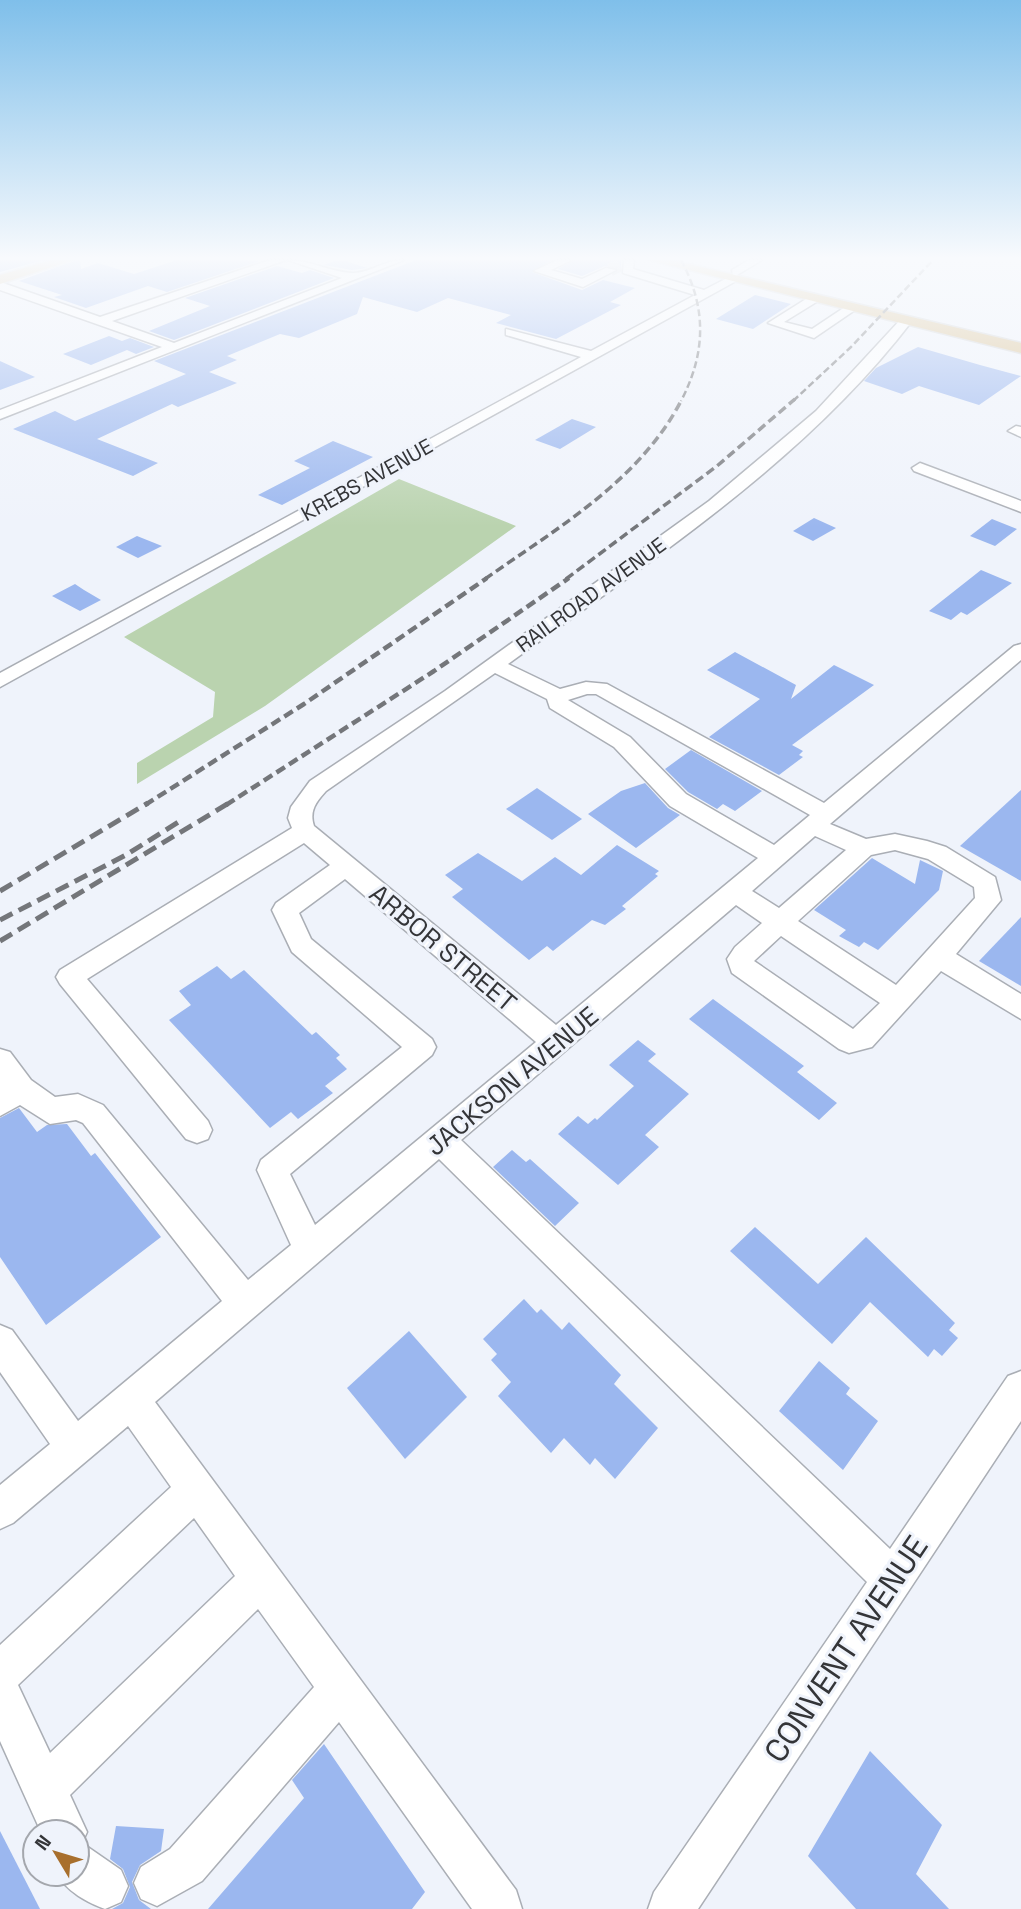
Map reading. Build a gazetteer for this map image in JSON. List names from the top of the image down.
{
  "streets": {
    "street": [
      "KREBS AVENUE",
      "RAILROAD AVENUE",
      "ARBOR STREET",
      "JACKSON AVENUE",
      "CONVENT AVENUE"
    ]
  },
  "crossings": [
    ["ARBOR STREET", "JACKSON AVENUE"]
  ],
  "north": "top left"
}
